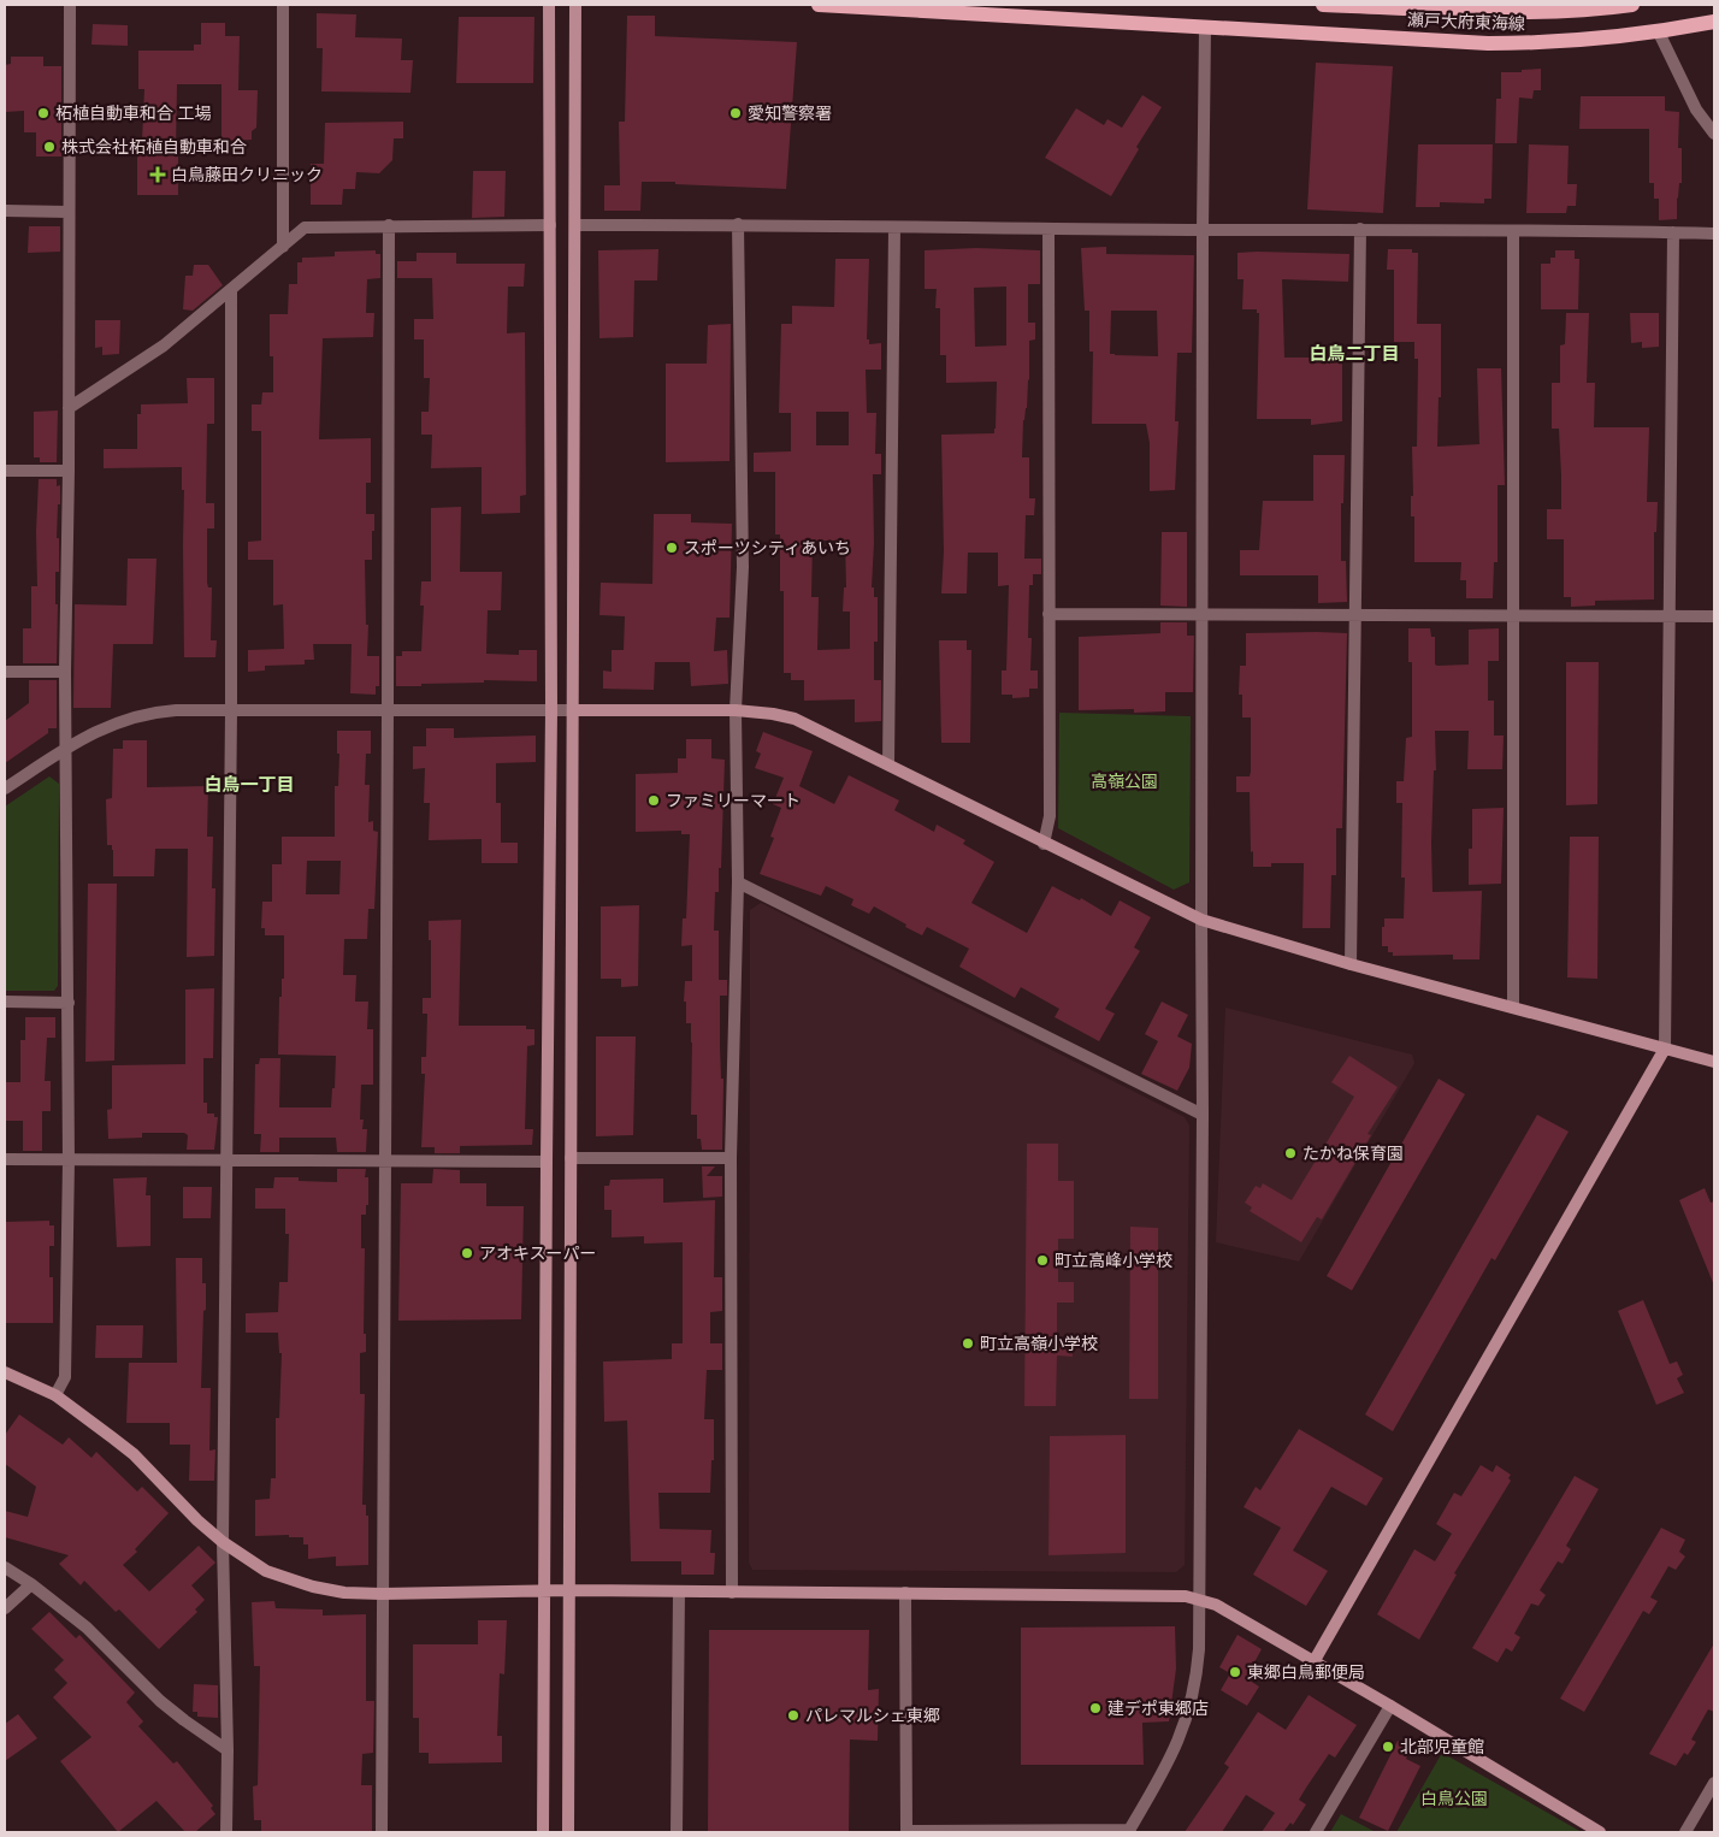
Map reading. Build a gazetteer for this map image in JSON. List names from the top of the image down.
{
  "streets": {
    "main road": ["瀬戸大府東海線"]
  },
  "districts": ["白鳥二丁目", "白鳥一丁目"],
  "parks": ["高嶺公園", "白鳥公園"],
  "places": {
    "other": [
      "柘植自動車和合 工場",
      "愛知警察署",
      "株式会社柘植自動車和合",
      "スポーツシティあいち",
      "ファミリーマート",
      "たかね保育園",
      "アオキスーパー",
      "町立高峰小学校",
      "町立高嶺小学校",
      "東郷白鳥郵便局",
      "建デポ東郷店",
      "パレマルシェ東郷",
      "北部児童館"
    ],
    "health": ["白鳥藤田クリニック"]
  }
}
